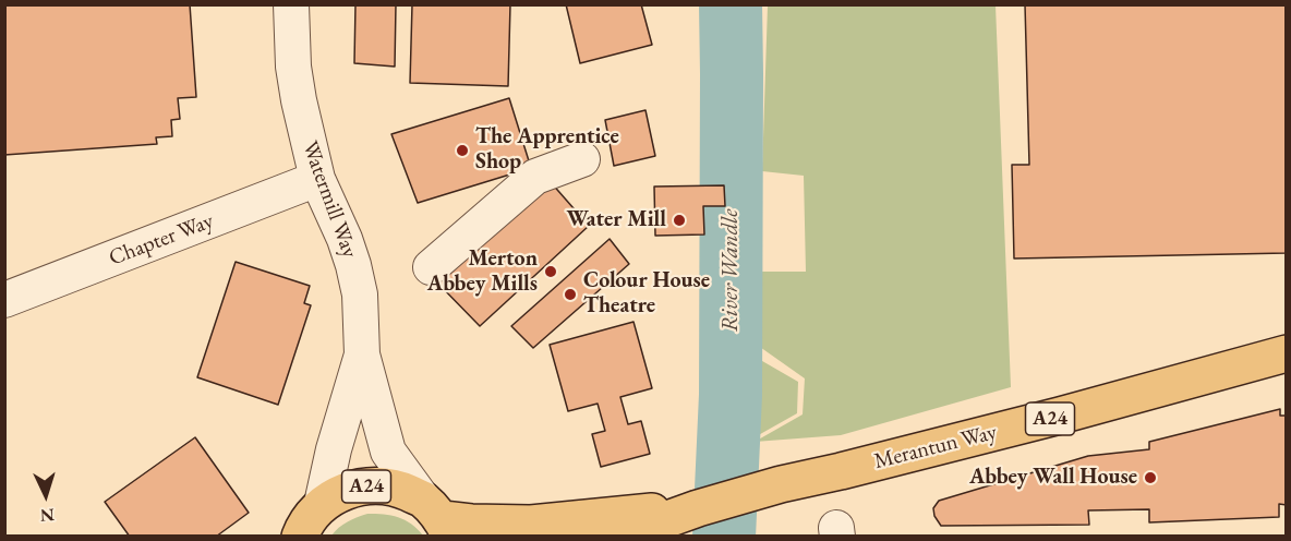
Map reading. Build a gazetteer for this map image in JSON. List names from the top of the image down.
{
  "streets": {
    "highway": ["A24", "Merantun Way"],
    "street": ["Watermill Way", "Chapter Way"]
  },
  "crossings": [
    ["Watermill Way", "Chapter Way"],
    ["A24", "Merantun Way"]
  ],
  "water": ["River Wandle"],
  "places": [
    "The Apprentice Shop",
    "Water Mill",
    "Merton Abbey Mills",
    "Colour House Theatre",
    "Abbey Wall House"
  ],
  "north": "bottom"
}
